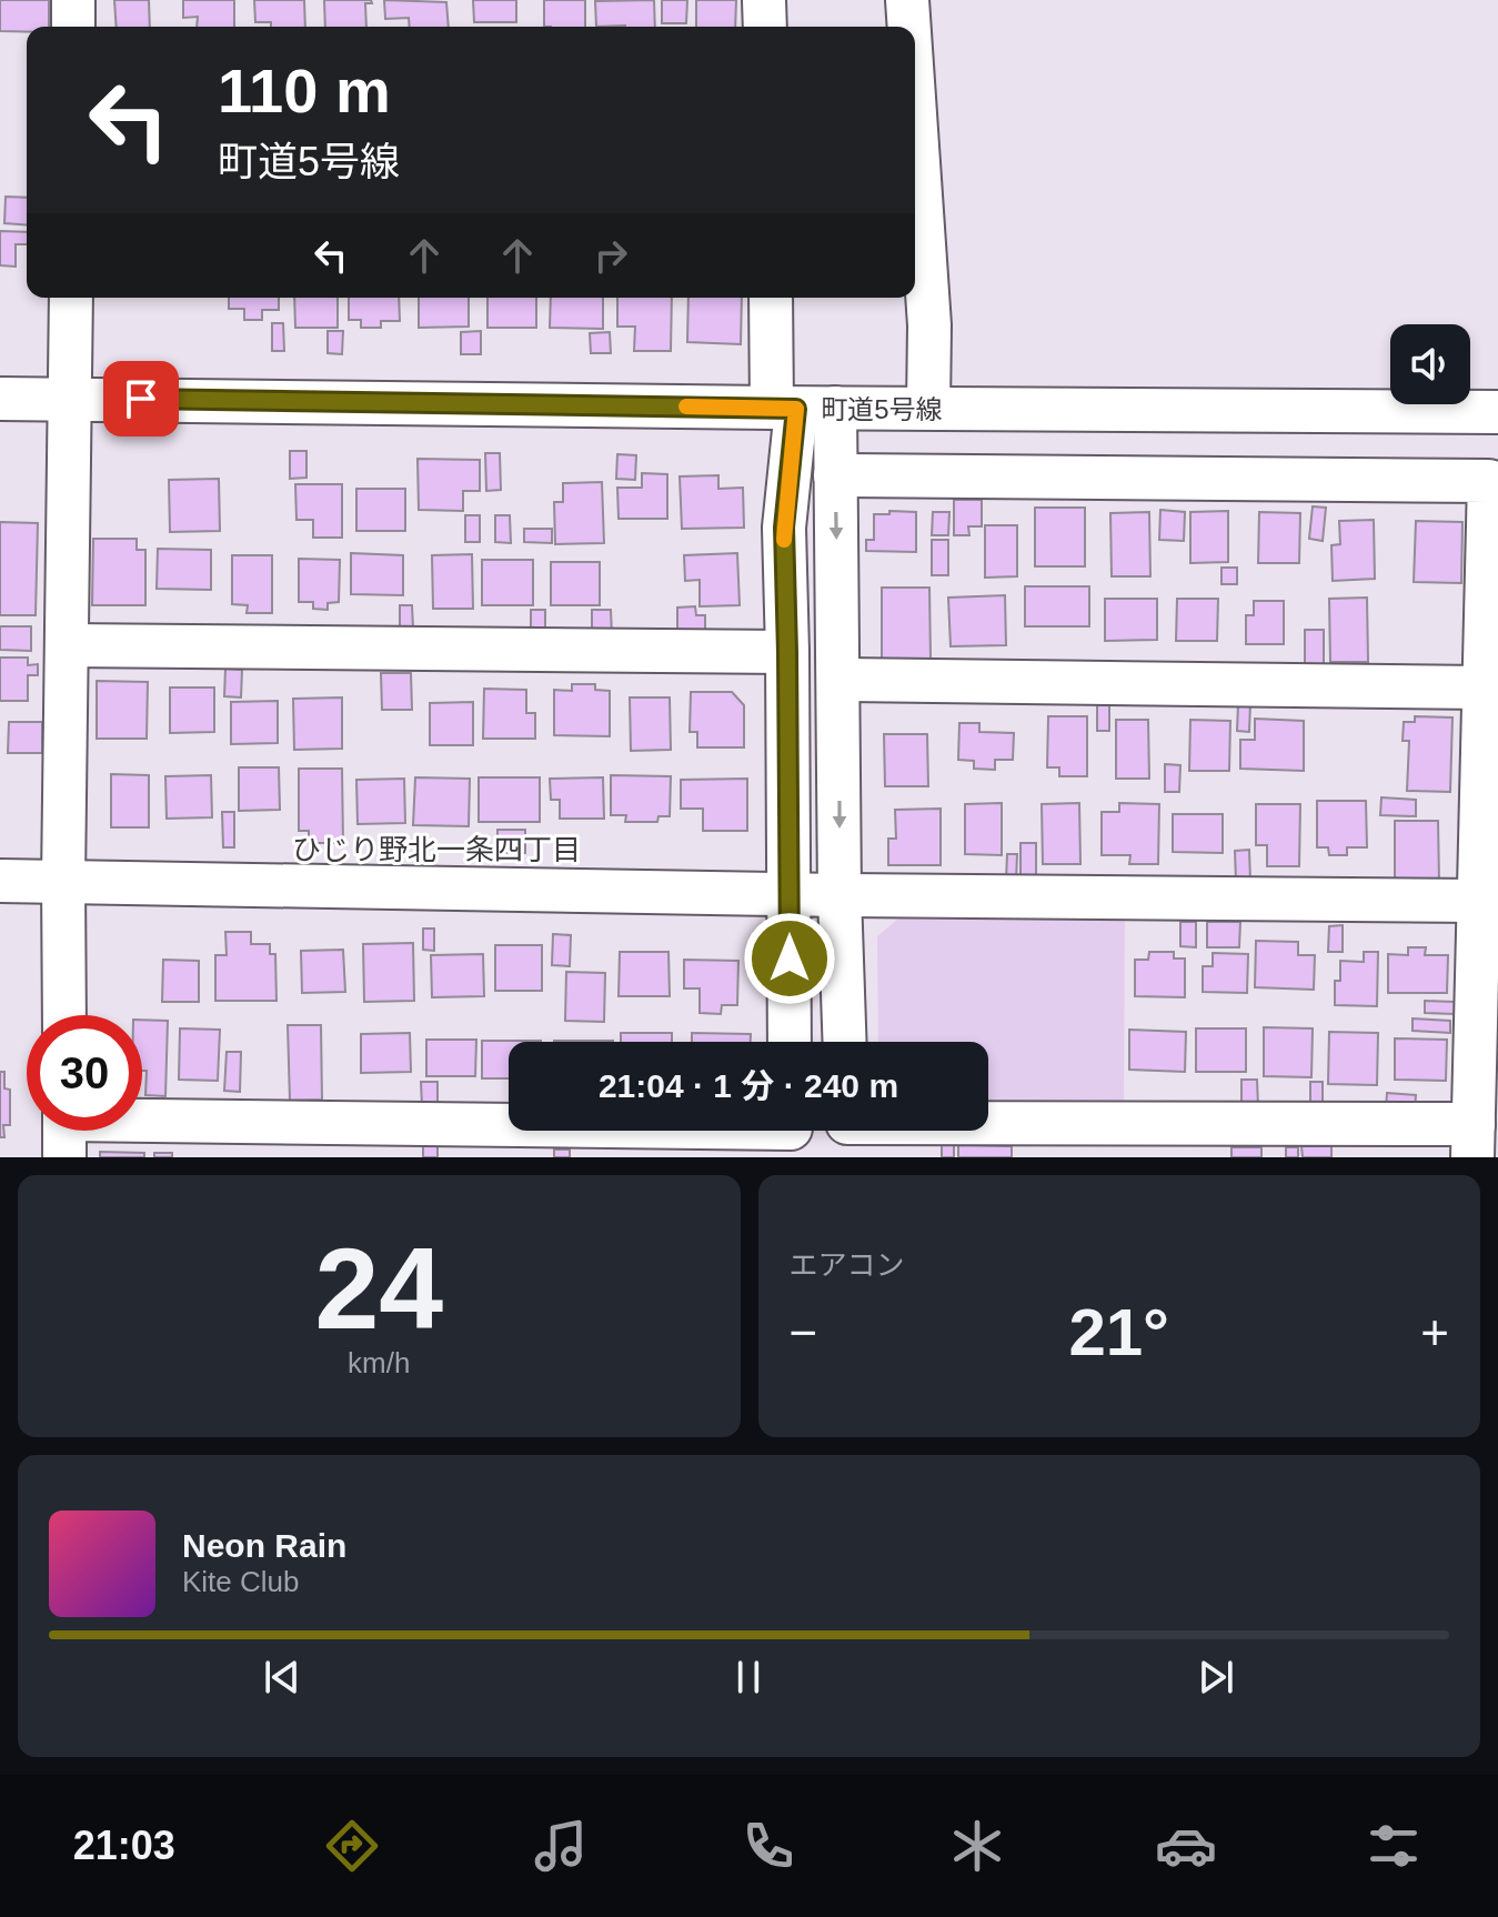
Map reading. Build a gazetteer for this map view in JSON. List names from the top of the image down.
{
  "streets": {
    "street": ["町道5号線"]
  },
  "districts": ["ひじり野北一条四丁目"],
  "page": {
    "turn": ["110 m", "町道5号線"],
    "limit": "30",
    "trip": "21:04 · 1 分 · 240 m",
    "tile": [
      ["24", "km/h"],
      "エアコン"
    ],
    "heat": ["−", "21°", "+"],
    "song": ["Neon Rain", "Kite Club"],
    "tabs": "21:03"
  }
}
